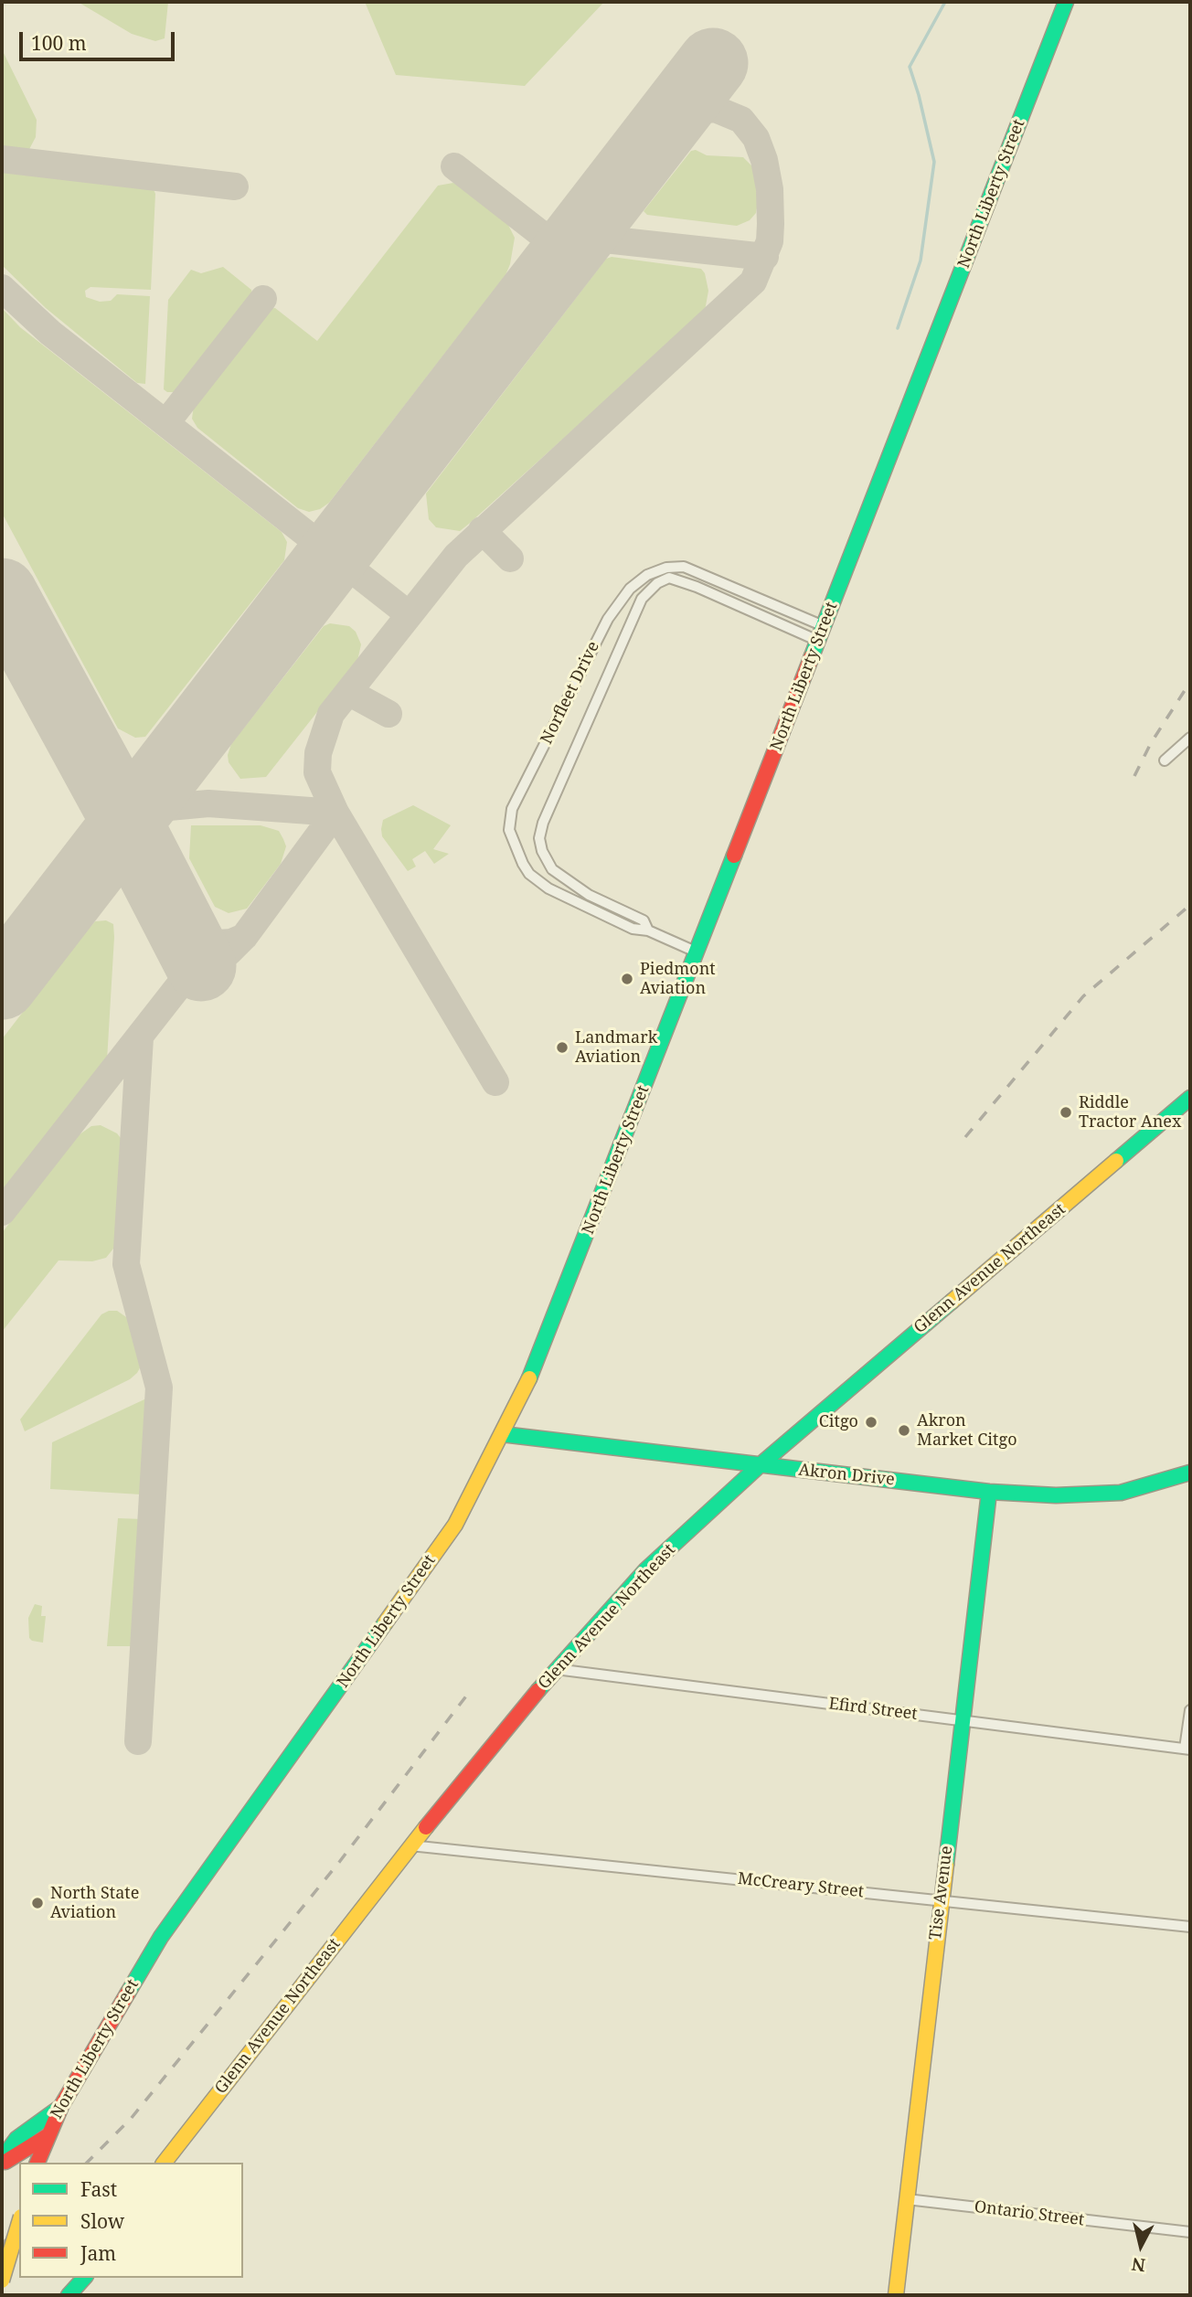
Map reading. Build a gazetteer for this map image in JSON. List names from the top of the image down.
{
  "streets": {
    "main road": [
      "North Liberty Street",
      "Glenn Avenue Northeast",
      "Akron Drive",
      "Tise Avenue"
    ],
    "street": [
      "Norfleet Drive",
      "Efird Street",
      "McCreary Street",
      "Ontario Street"
    ]
  },
  "crossings": [
    ["North Liberty Street", "Norfleet Drive"],
    ["North Liberty Street", "Akron Drive"],
    ["Glenn Avenue Northeast", "Akron Drive"],
    ["Glenn Avenue Northeast", "Efird Street"],
    ["Glenn Avenue Northeast", "McCreary Street"],
    ["Akron Drive", "Tise Avenue"],
    ["Efird Street", "Tise Avenue"],
    ["McCreary Street", "Tise Avenue"],
    ["Tise Avenue", "Ontario Street"]
  ],
  "places": [
    "Piedmont Aviation",
    "Landmark Aviation",
    "Riddle Tractor Anex",
    "Citgo",
    "Akron Market Citgo",
    "North State Aviation"
  ],
  "legend": ["Fast", "Slow", "Jam"],
  "scale_bar": "100 m",
  "north": "bottom"
}
